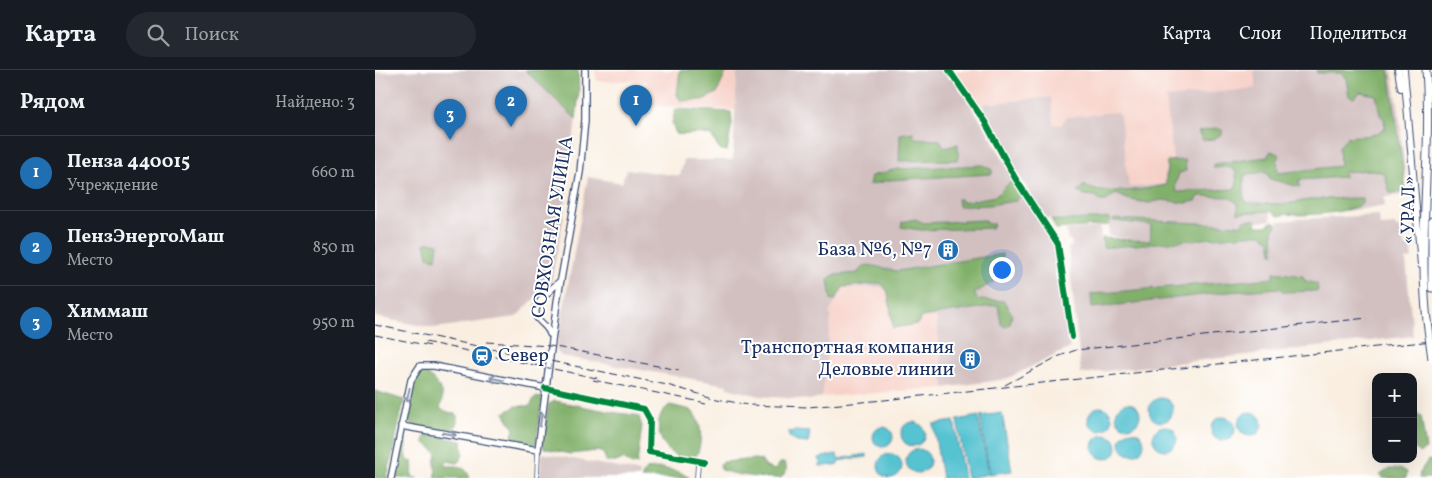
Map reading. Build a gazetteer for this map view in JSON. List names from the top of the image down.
{
  "streets": {
    "highway": ["«УРАЛ»"],
    "main road": ["СОВХОЗНАЯ УЛИЦА"]
  },
  "places": {
    "building": ["База №6, №7", "Транспортная компания Деловые линии"],
    "station": ["Север"]
  },
  "page": {
    "header": "Карта",
    "search": "Поиск",
    "nav": ["Карта", "Слои", "Поделиться"],
    "heading": ["Рядом", "Найдено: 3"],
    "pins": ["1", "2", "3"],
    "list": [
      {
        "mark": "1",
        "name": "Пенза 440015",
        "note": "Учреждение",
        "value": "660 m"
      },
      {
        "mark": "2",
        "name": "ПензЭнергоМаш",
        "note": "Место",
        "value": "850 m"
      },
      {
        "mark": "3",
        "name": "Химмаш",
        "note": "Место",
        "value": "950 m"
      }
    ],
    "map_buttons": ["+", "−"]
  }
}
